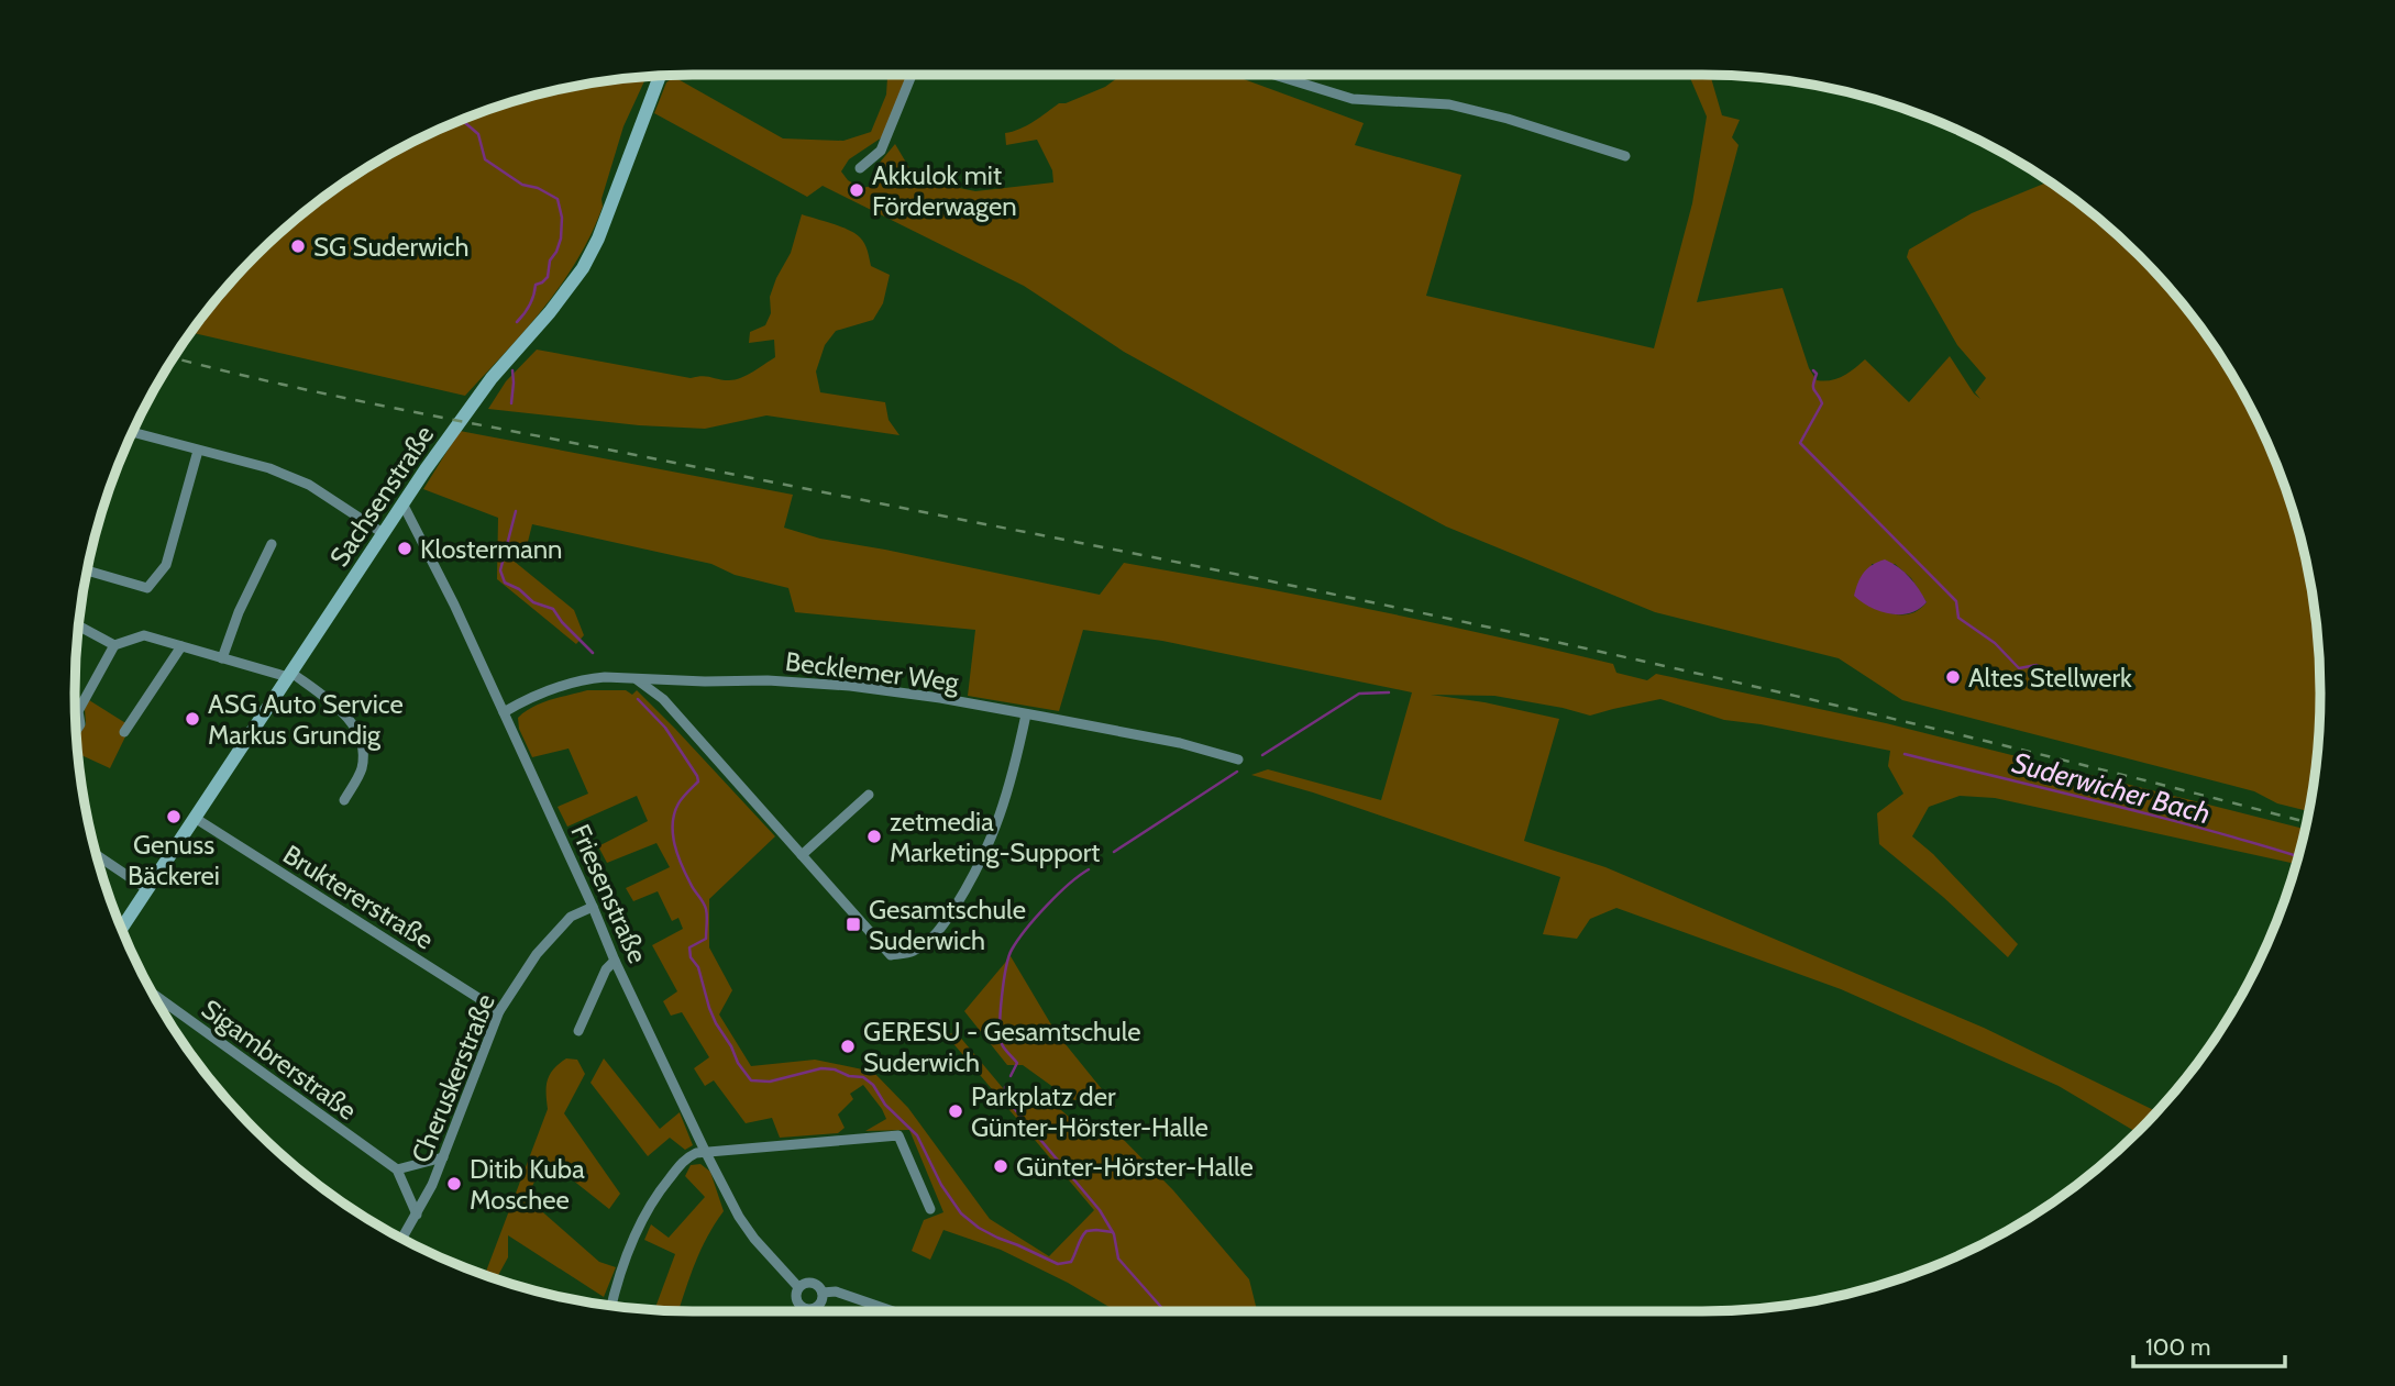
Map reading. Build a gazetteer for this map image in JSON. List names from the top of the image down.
{
  "streets": {
    "street": [
      "Sachsenstraße",
      "Becklemer Weg",
      "Friesenstraße",
      "Bruktererstraße",
      "Sigambrerstraße",
      "Cheruskerstraße"
    ]
  },
  "crossings": [
    ["Sachsenstraße", "Friesenstraße"],
    ["Sachsenstraße", "Bruktererstraße"],
    ["Becklemer Weg", "Friesenstraße"],
    ["Friesenstraße", "Cheruskerstraße"],
    ["Bruktererstraße", "Cheruskerstraße"]
  ],
  "water": ["Suderwicher Bach"],
  "places": {
    "other": [
      "Akkulok mit Förderwagen",
      "SG Suderwich",
      "Klostermann",
      "Altes Stellwerk",
      "ASG Auto Service Markus Grundig",
      "Genuss Bäckerei",
      "zetmedia Marketing-Support",
      "GERESU - Gesamtschule Suderwich",
      "Parkplatz der Günter-Hörster-Halle",
      "Günter-Hörster-Halle",
      "Ditib Kuba Moschee"
    ],
    "transit": ["Gesamtschule Suderwich"]
  },
  "scale_bar": "100 m"
}
